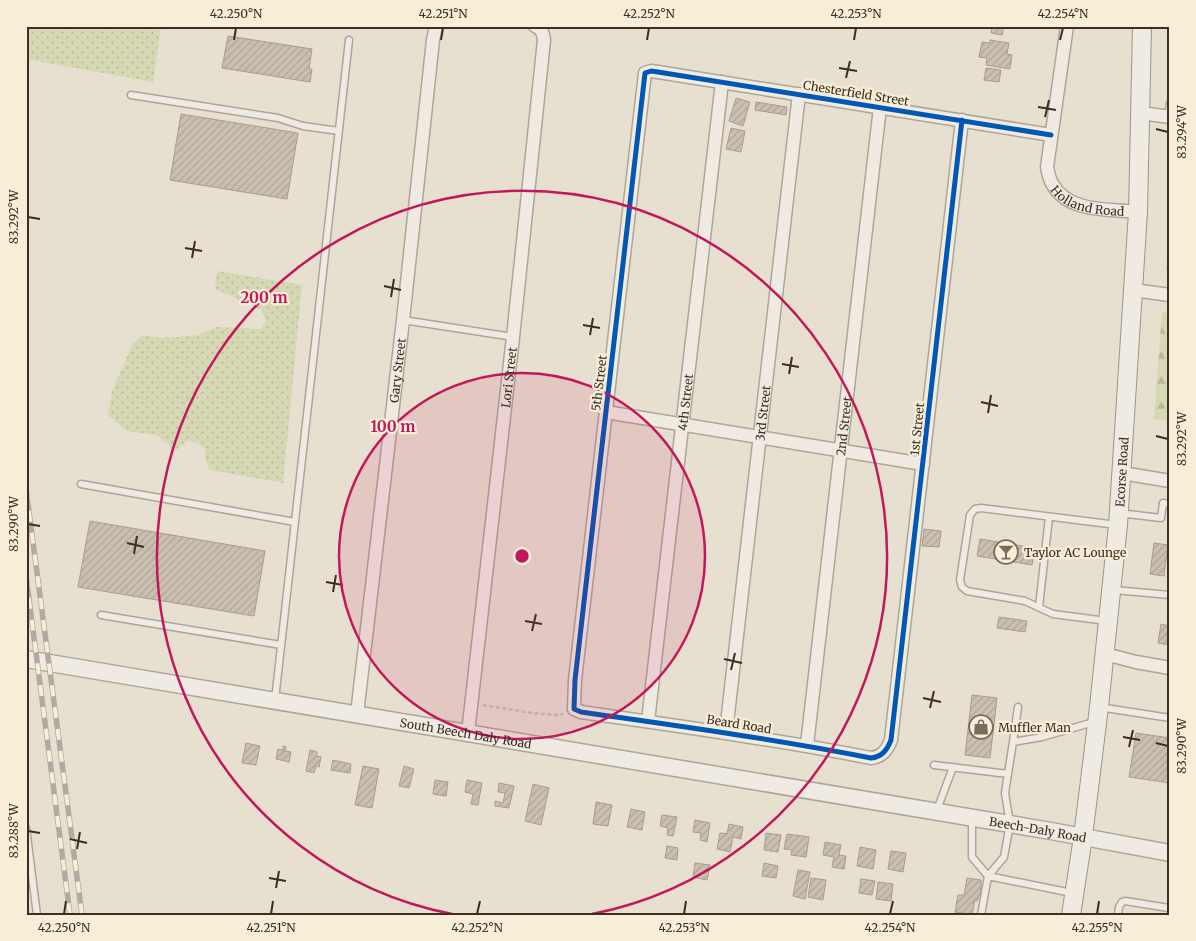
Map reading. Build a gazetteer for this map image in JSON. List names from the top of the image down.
{
  "streets": {
    "main road": ["Ecorse Road"],
    "street": [
      "Chesterfield Street",
      "Holland Road",
      "Gary Street",
      "Lori Street",
      "5th Street",
      "4th Street",
      "3rd Street",
      "2nd Street",
      "1st Street",
      "Beard Road",
      "South Beech Daly Road",
      "Beech-Daly Road"
    ]
  },
  "crossings": [
    ["Chesterfield Street", "Holland Road"],
    ["Chesterfield Street", "5th Street"],
    ["Chesterfield Street", "4th Street"],
    ["Chesterfield Street", "3rd Street"],
    ["Chesterfield Street", "2nd Street"],
    ["Chesterfield Street", "1st Street"],
    ["Holland Road", "Ecorse Road"],
    ["Gary Street", "South Beech Daly Road"],
    ["Lori Street", "South Beech Daly Road"],
    ["5th Street", "Beard Road"],
    ["4th Street", "Beard Road"],
    ["3rd Street", "Beard Road"],
    ["2nd Street", "Beard Road"],
    ["1st Street", "Beard Road"],
    ["Ecorse Road", "Beech-Daly Road"],
    ["South Beech Daly Road", "Beech-Daly Road"]
  ],
  "places": {
    "bar": ["Taylor AC Lounge"],
    "shop": ["Muffler Man"]
  },
  "coordinates": [
    "42.250°N",
    "42.251°N",
    "42.252°N",
    "42.253°N",
    "42.254°N",
    "83.294°W",
    "83.292°W",
    "83.290°W",
    "83.288°W",
    "42.255°N"
  ],
  "rings": ["200 m", "100 m"]
}
